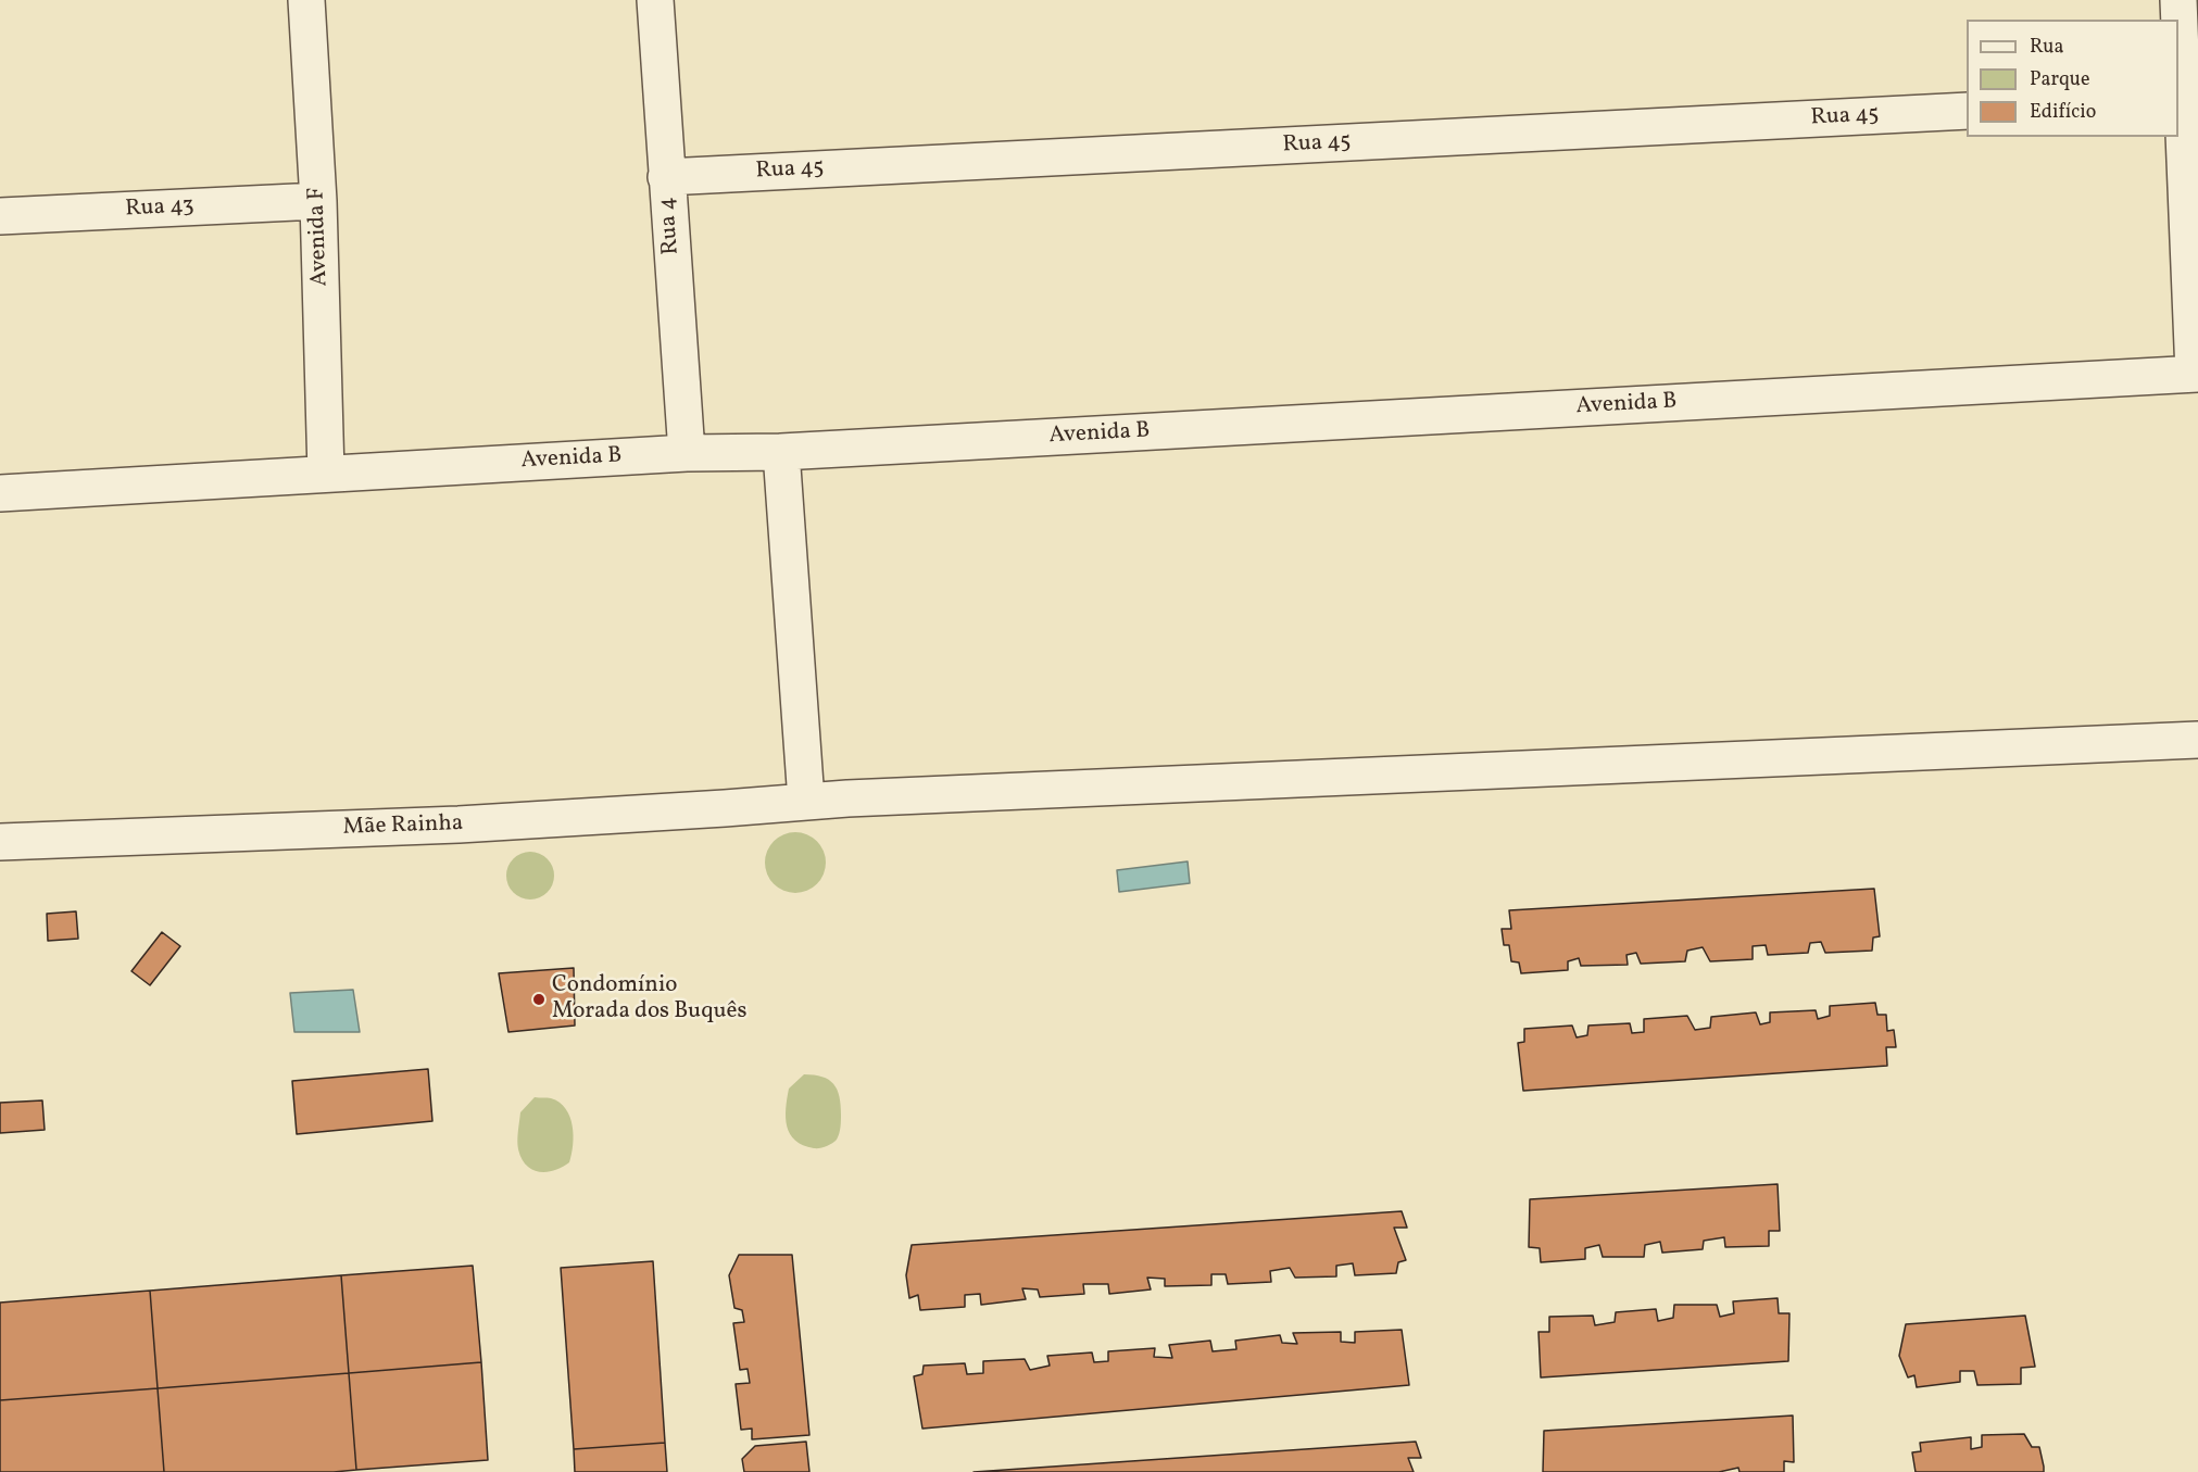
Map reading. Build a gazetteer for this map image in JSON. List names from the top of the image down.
{
  "streets": {
    "street": [
      "Rua 45",
      "Rua 43",
      "Rua 4",
      "Avenida F",
      "Avenida B",
      "Mãe Rainha"
    ]
  },
  "crossings": [
    ["Rua 45", "Rua 4"],
    ["Rua 43", "Avenida F"],
    ["Rua 4", "Avenida B"],
    ["Avenida F", "Avenida B"]
  ],
  "places": ["Condomínio Morada dos Buquês"],
  "legend": ["Rua", "Parque", "Edifício"]
}
